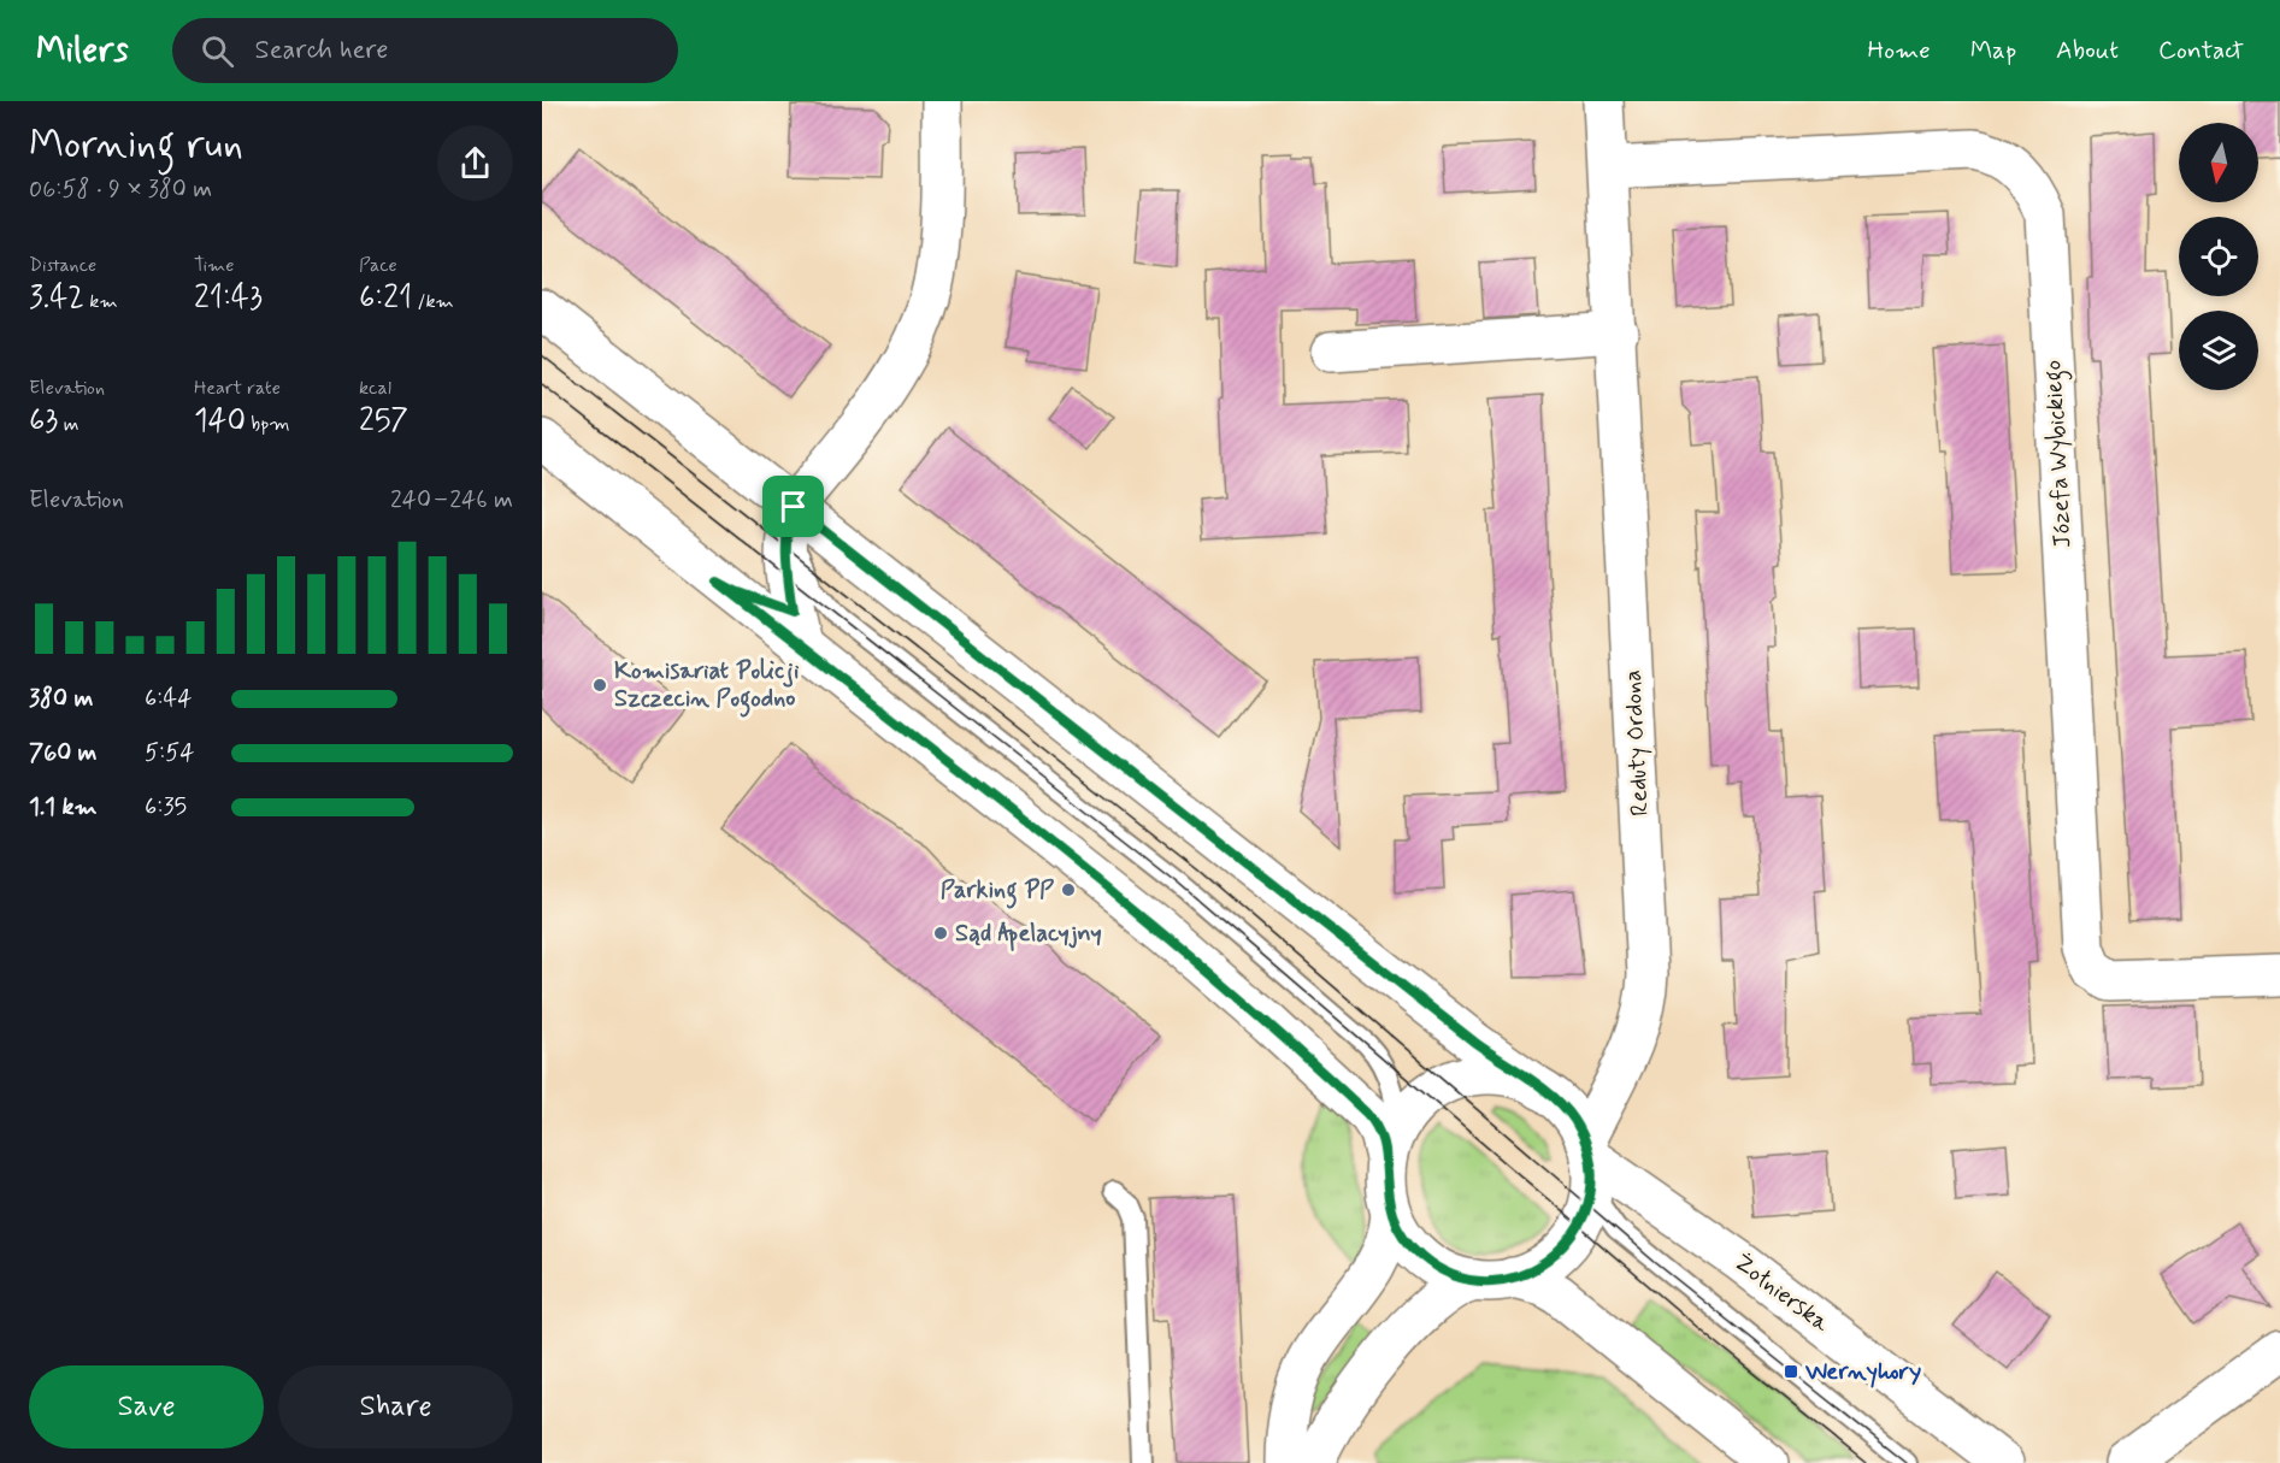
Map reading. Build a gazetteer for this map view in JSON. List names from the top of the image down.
{
  "streets": {
    "street": ["Józefa Wybickiego", "Reduty Ordona", "Żołnierska"]
  },
  "crossings": [
    ["Józefa Wybickiego", "Reduty Ordona"],
    ["Reduty Ordona", "Żołnierska"]
  ],
  "places": {
    "other": ["Komisariat Policji Szczecin Pogodno", "Parking PP", "Sąd Apelacyjny"],
    "transit": ["Wernyhory"]
  },
  "north": "bottom",
  "page": {
    "header": "Milers",
    "search": "Search here",
    "nav": [
      "Home",
      "Map",
      "About",
      "Contact"
    ],
    "heading": ["Morning run", "06:58 · 9 × 380 m"],
    "stats": [
      ["Distance", "3.42 km"],
      ["Time", "21:43"],
      ["Pace", "6:21 /km"],
      ["Elevation", "63 m"],
      ["Heart rate", "140 bpm"],
      ["kcal", "257"]
    ],
    "chart": ["Elevation", "240–246 m"],
    "list": [
      {
        "name": "380 m",
        "note": "6:44"
      },
      {
        "name": "760 m",
        "note": "5:54"
      },
      {
        "name": "1.1 km",
        "note": "6:35"
      }
    ],
    "buttons": ["Save", "Share"]
  }
}
